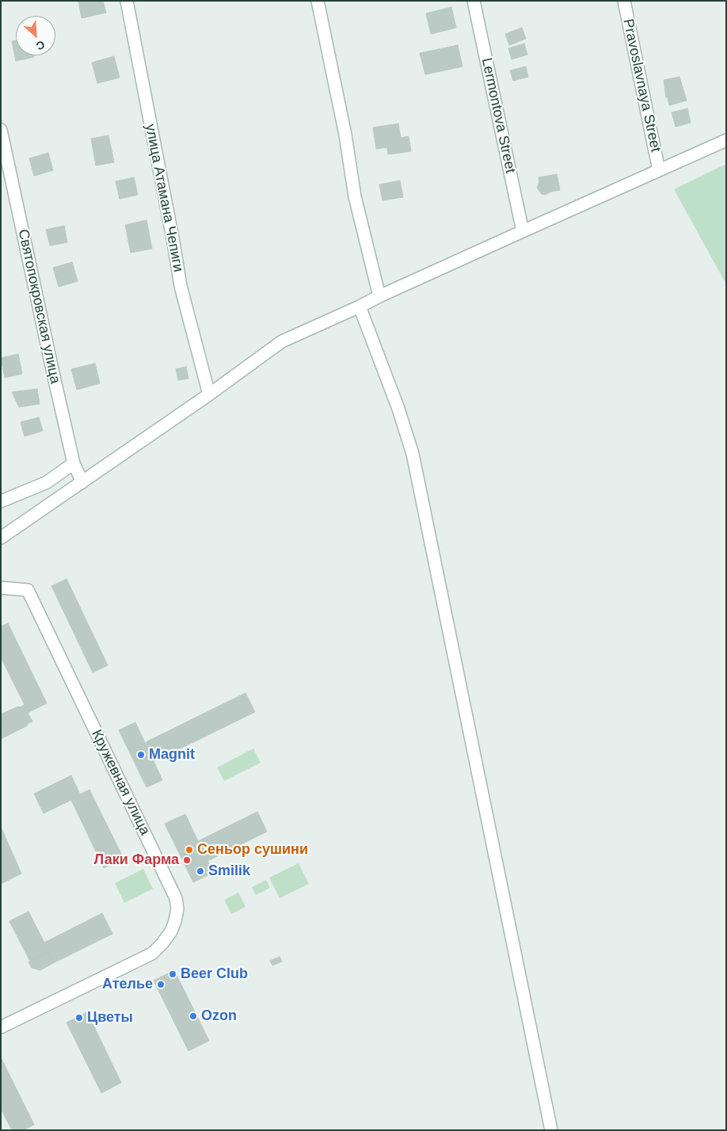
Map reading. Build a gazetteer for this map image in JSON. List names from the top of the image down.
{
  "streets": {
    "street": [
      "Pravoslavnaya Street",
      "Lermontova Street",
      "улица Атамана Чепиги",
      "Святопокровская улица",
      "Кружевная улица"
    ]
  },
  "places": [
    "Magnit",
    "Сеньор сушини",
    "Лаки Фарма",
    "Smilik",
    "Beer Club",
    "Ателье",
    "Ozon",
    "Цветы"
  ],
  "north": "bottom right"
}
